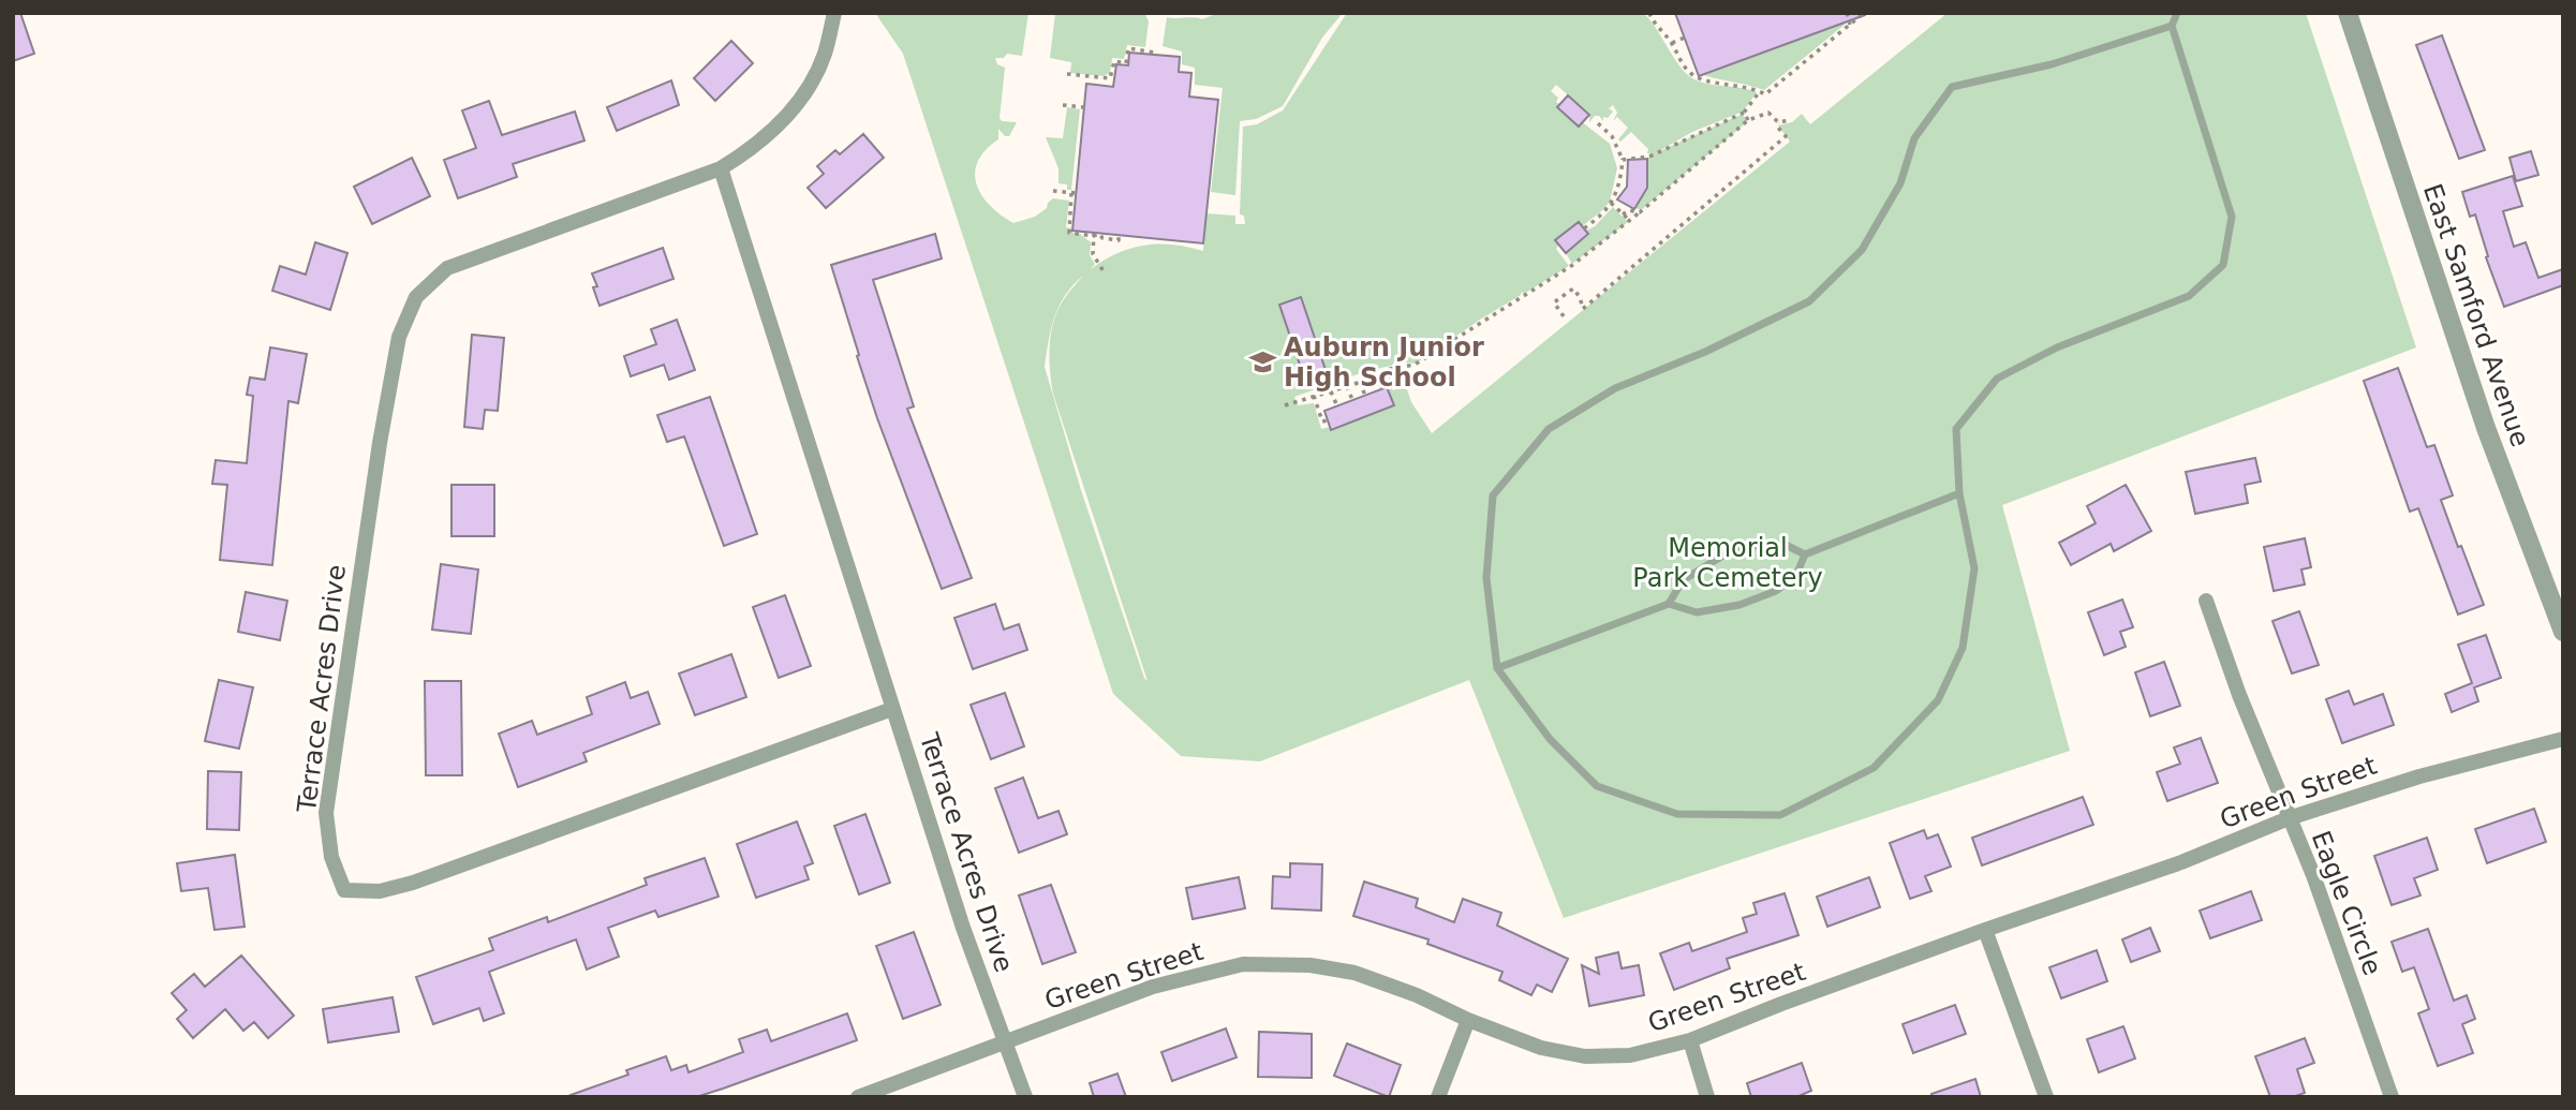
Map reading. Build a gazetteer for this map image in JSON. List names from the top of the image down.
{
  "streets": {
    "street": [
      "East Samford Avenue",
      "Terrace Acres Drive",
      "Green Street",
      "Eagle Circle"
    ]
  },
  "crossings": [
    ["Terrace Acres Drive", "Green Street"],
    ["Green Street", "Eagle Circle"]
  ],
  "parks": ["Memorial Park Cemetery"],
  "places": {
    "school or university": ["Auburn Junior High School"]
  }
}
